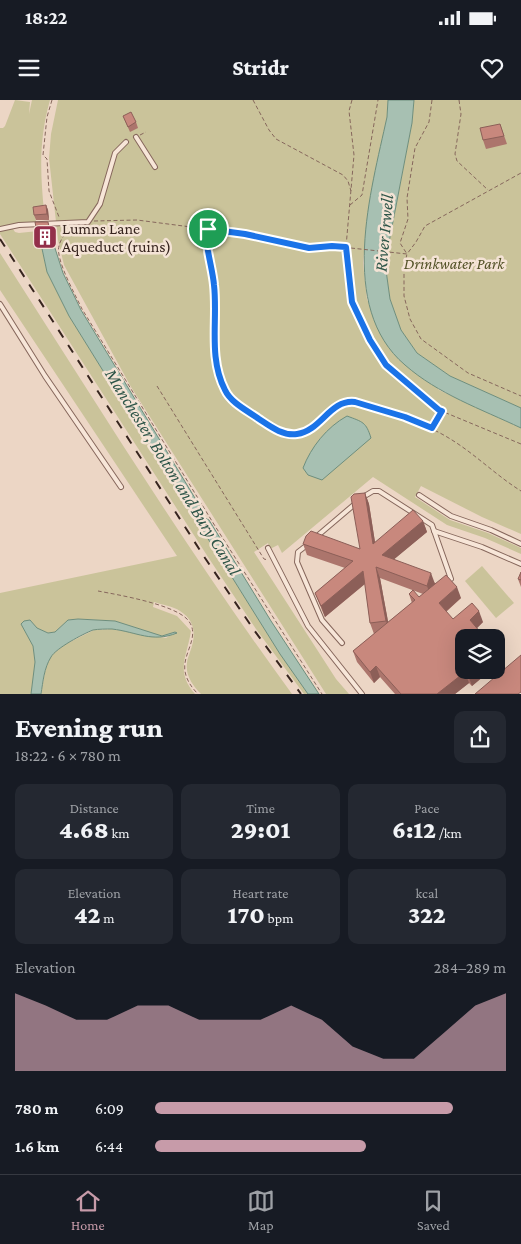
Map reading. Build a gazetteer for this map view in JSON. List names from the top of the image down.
{
  "water": ["River Irwell", "Manchester, Bolton and Bury Canal"],
  "parks": ["Drinkwater Park"],
  "places": {
    "building": ["Lumns Lane Aqueduct (ruins)"]
  },
  "page": {
    "status": "18:22",
    "header": "Stridr",
    "heading": ["Evening run", "18:22 · 6 × 780 m"],
    "stats": [
      ["Distance", "4.68 km"],
      ["Time", "29:01"],
      ["Pace", "6:12 /km"],
      ["Elevation", "42 m"],
      ["Heart rate", "170 bpm"],
      ["kcal", "322"]
    ],
    "chart": ["Elevation", "284–289 m"],
    "list": [
      {
        "name": "780 m",
        "note": "6:09"
      },
      {
        "name": "1.6 km",
        "note": "6:44"
      }
    ],
    "tabs": ["Home", "Map", "Saved"]
  }
}
